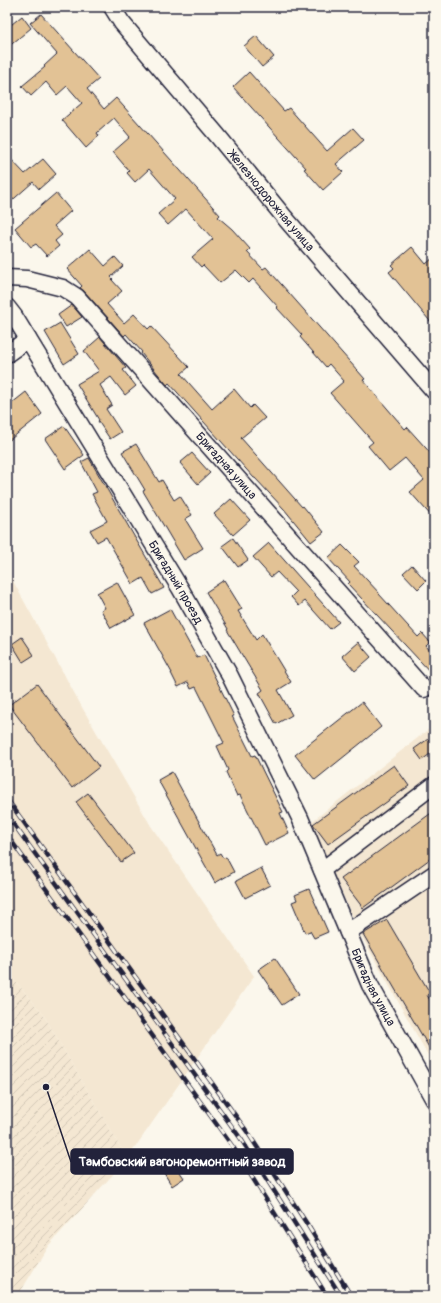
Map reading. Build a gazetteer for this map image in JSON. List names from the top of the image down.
{
  "streets": {
    "street": ["Железнодорожная улица", "Бригадная улица", "Бригадный проезд"]
  },
  "crossings": [
    ["Бригадная улица", "Бригадный проезд"]
  ],
  "places": ["Тамбовский вагоноремонтный завод"]
}
